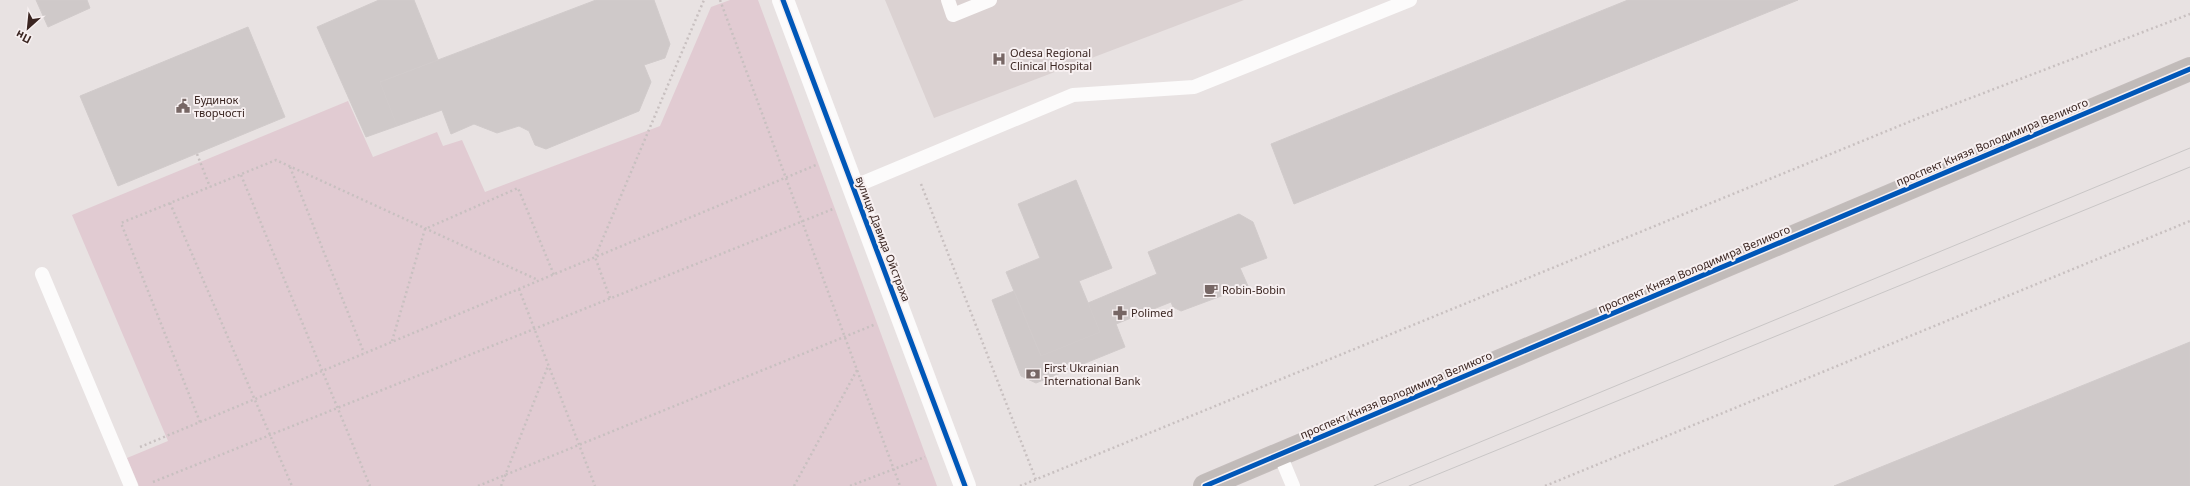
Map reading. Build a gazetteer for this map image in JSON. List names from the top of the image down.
{
  "streets": {
    "highway": ["проспект Князя Володимира Великого"],
    "street": ["вулиця Давида Ойстраха"]
  },
  "places": {
    "hospital": ["Odesa Regional Clinical Hospital"],
    "public building": ["Будинок творчості"],
    "cafe": ["Robin-Bobin"],
    "pharmacy": ["Polimed"],
    "bank": ["First Ukrainian International Bank"]
  },
  "north": "bottom left"
}
